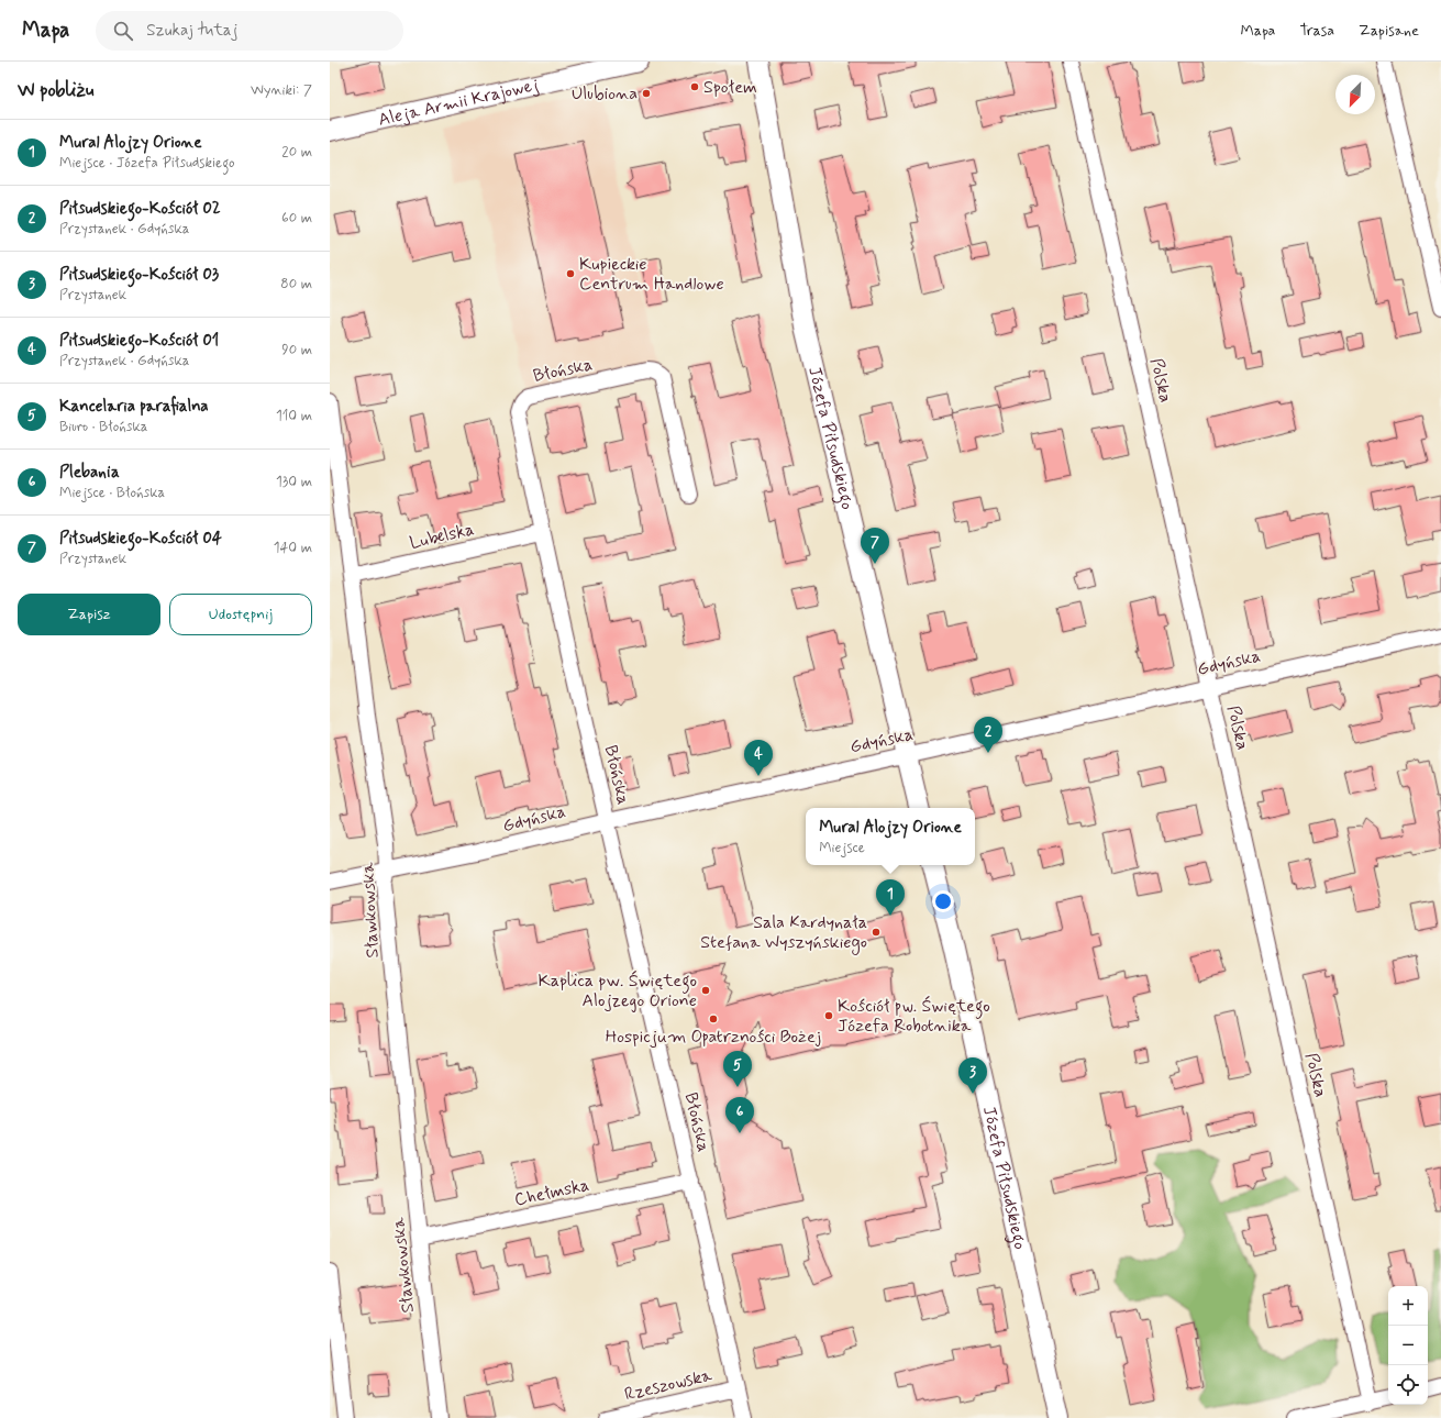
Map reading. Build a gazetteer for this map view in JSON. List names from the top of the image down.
{
  "streets": {
    "street": [
      "Aleja Armii Krajowej",
      "Błońska",
      "Polska",
      "Józefa Piłsudskiego",
      "Lubelska",
      "Gdyńska",
      "Sławkowska",
      "Chełmska",
      "Rzeszowska"
    ]
  },
  "crossings": [
    ["Błońska", "Lubelska"],
    ["Błońska", "Gdyńska"],
    ["Błońska", "Chełmska"],
    ["Błońska", "Rzeszowska"],
    ["Polska", "Gdyńska"],
    ["Józefa Piłsudskiego", "Gdyńska"],
    ["Lubelska", "Sławkowska"],
    ["Gdyńska", "Sławkowska"],
    ["Sławkowska", "Chełmska"]
  ],
  "places": [
    "Społem",
    "Ulubiona",
    "Kupieckie Centrum Handlowe",
    "Sala Kardynała Stefana Wyszyńskiego",
    "Kaplica pw. Świętego Alojzego Orione",
    "Kościół pw. Świętego Józefa Robotnika",
    "Hospicjum Opatrzności Bożej"
  ],
  "north": "bottom left",
  "page": {
    "header": "Mapa",
    "search": "Szukaj tutaj",
    "nav": ["Mapa", "Trasa", "Zapisane"],
    "heading": ["W pobliżu", "Wyniki: 7"],
    "list": [
      {
        "mark": "1",
        "name": "Mural Alojzy Orione",
        "note": "Miejsce · Józefa Piłsudskiego",
        "value": "20 m"
      },
      {
        "mark": "2",
        "name": "Piłsudskiego-Kościół 02",
        "note": "Przystanek · Gdyńska",
        "value": "60 m"
      },
      {
        "mark": "3",
        "name": "Piłsudskiego-Kościół 03",
        "note": "Przystanek",
        "value": "80 m"
      },
      {
        "mark": "4",
        "name": "Piłsudskiego-Kościół 01",
        "note": "Przystanek · Gdyńska",
        "value": "90 m"
      },
      {
        "mark": "5",
        "name": "Kancelaria parafialna",
        "note": "Biuro · Błońska",
        "value": "110 m"
      },
      {
        "mark": "6",
        "name": "Plebania",
        "note": "Miejsce · Błońska",
        "value": "130 m"
      },
      {
        "mark": "7",
        "name": "Piłsudskiego-Kościół 04",
        "note": "Przystanek",
        "value": "140 m"
      }
    ],
    "pins": [
      "7",
      "2",
      "4",
      "1",
      "5",
      "3",
      "6"
    ],
    "buttons": ["Zapisz", "Udostępnij"],
    "popup": ["Mural Alojzy Orione", "Miejsce"],
    "map_buttons": ["+", "−"]
  }
}
